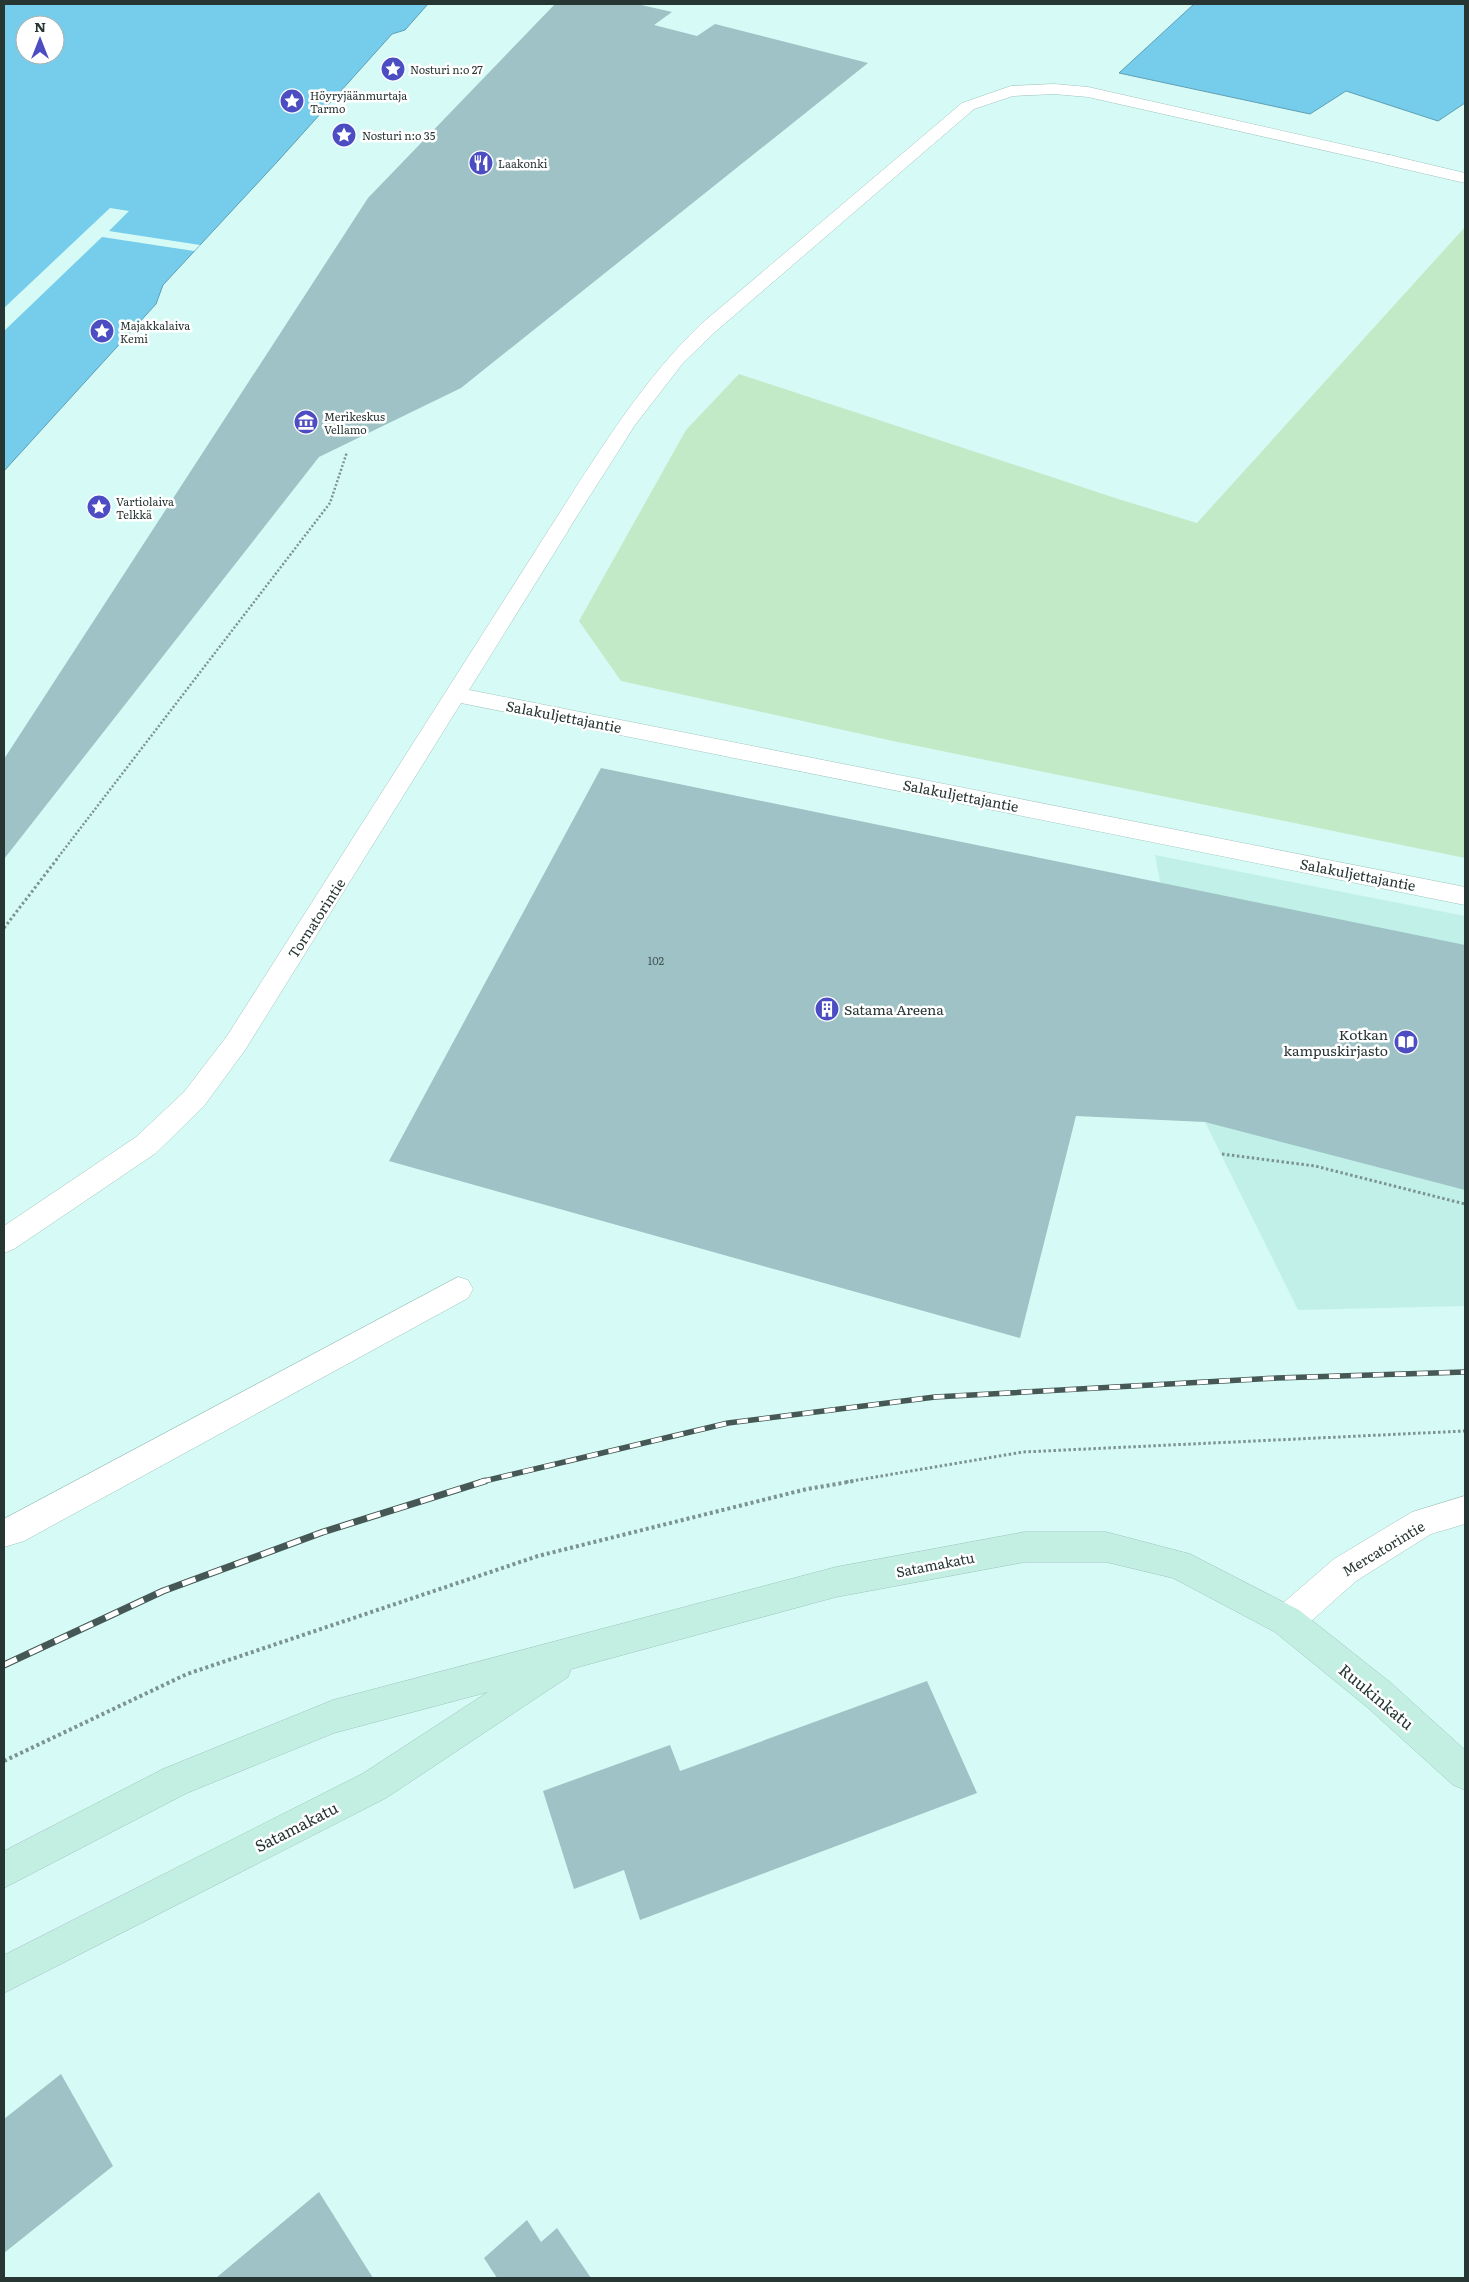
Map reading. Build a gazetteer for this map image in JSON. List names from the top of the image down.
{
  "streets": {
    "street": [
      "Salakuljettajantie",
      "Tornatorintie",
      "Mercatorintie",
      "Satamakatu",
      "Ruukinkatu"
    ]
  },
  "crossings": [
    ["Salakuljettajantie", "Tornatorintie"],
    ["Mercatorintie", "Satamakatu"],
    ["Mercatorintie", "Ruukinkatu"],
    ["Satamakatu", "Ruukinkatu"]
  ],
  "places": {
    "place": [
      "Nosturi n:o 27",
      "Höyryjäänmurtaja Tarmo",
      "Nosturi n:o 35",
      "Majakkalaiva Kemi",
      "Vartiolaiva Telkkä"
    ],
    "restaurant": ["Laakonki"],
    "museum": ["Merikeskus Vellamo"],
    "building": ["Satama Areena"],
    "library": ["Kotkan kampuskirjasto"]
  },
  "house_numbers": ["102"],
  "north": "top"
}
